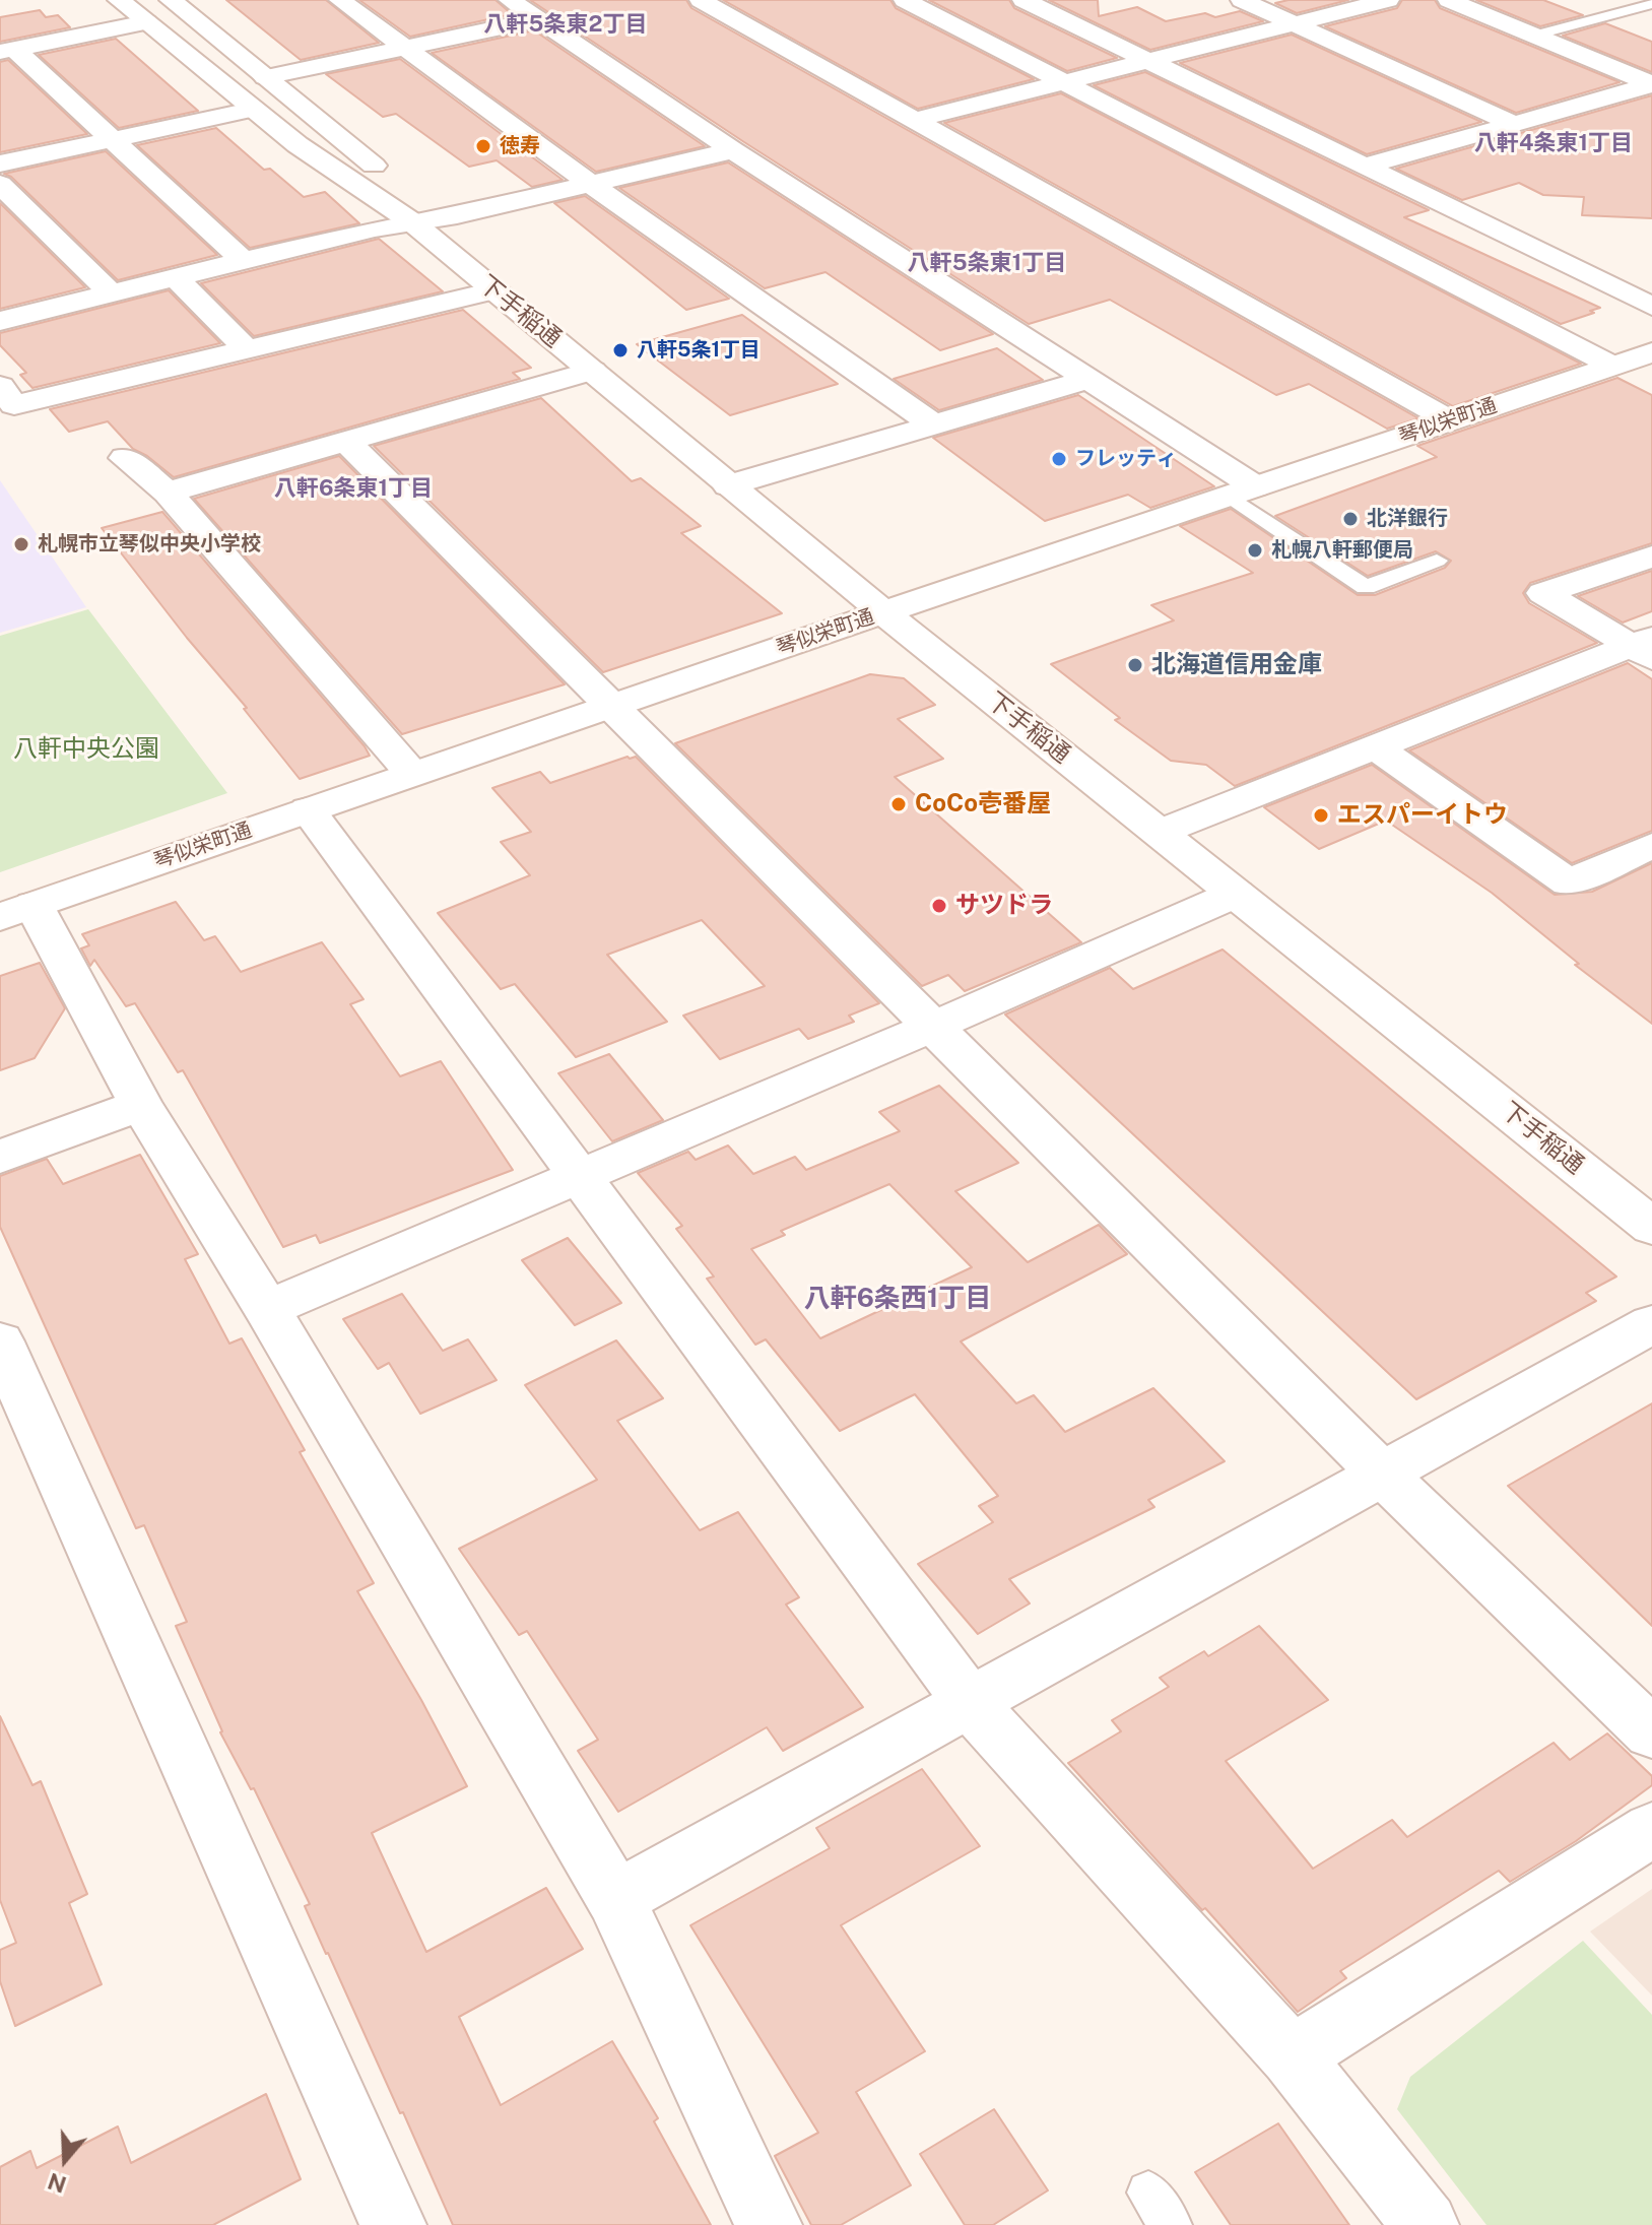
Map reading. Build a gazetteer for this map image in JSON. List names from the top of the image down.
{
  "streets": {
    "street": ["下手稲通", "琴似栄町通"]
  },
  "crossings": [
    ["下手稲通", "琴似栄町通"]
  ],
  "districts": [
    "八軒5条東2丁目",
    "八軒4条東1丁目",
    "八軒5条東1丁目",
    "八軒6条東1丁目",
    "八軒6条西1丁目"
  ],
  "parks": ["八軒中央公園"],
  "places": [
    "徳寿",
    "八軒5条1丁目",
    "フレッティ",
    "北洋銀行",
    "札幌市立琴似中央小学校",
    "札幌八軒郵便局",
    "北海道信用金庫",
    "CoCo壱番屋",
    "エスパーイトウ",
    "サツドラ"
  ],
  "north": "bottom"
}
